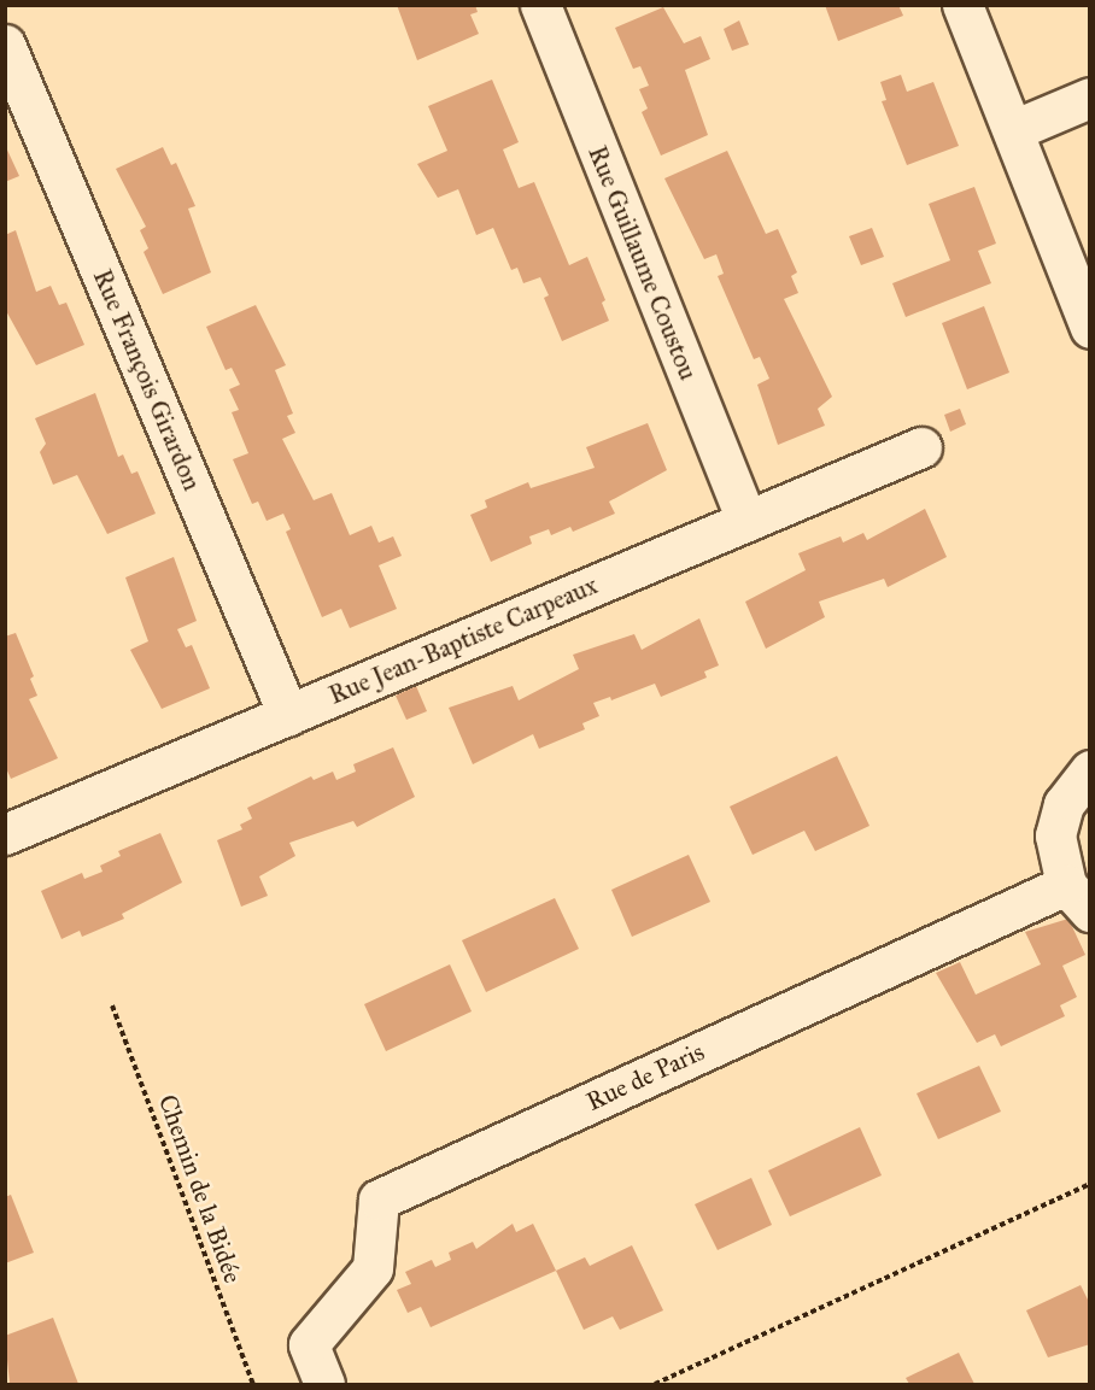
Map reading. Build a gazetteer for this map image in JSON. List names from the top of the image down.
{
  "streets": {
    "street": [
      "Rue Guillaume Coustou",
      "Rue François Girardon",
      "Rue Jean-Baptiste Carpeaux",
      "Rue de Paris"
    ],
    "path": ["Chemin de la Bidée"]
  },
  "crossings": [
    ["Rue Guillaume Coustou", "Rue Jean-Baptiste Carpeaux"],
    ["Rue François Girardon", "Rue Jean-Baptiste Carpeaux"]
  ]
}
